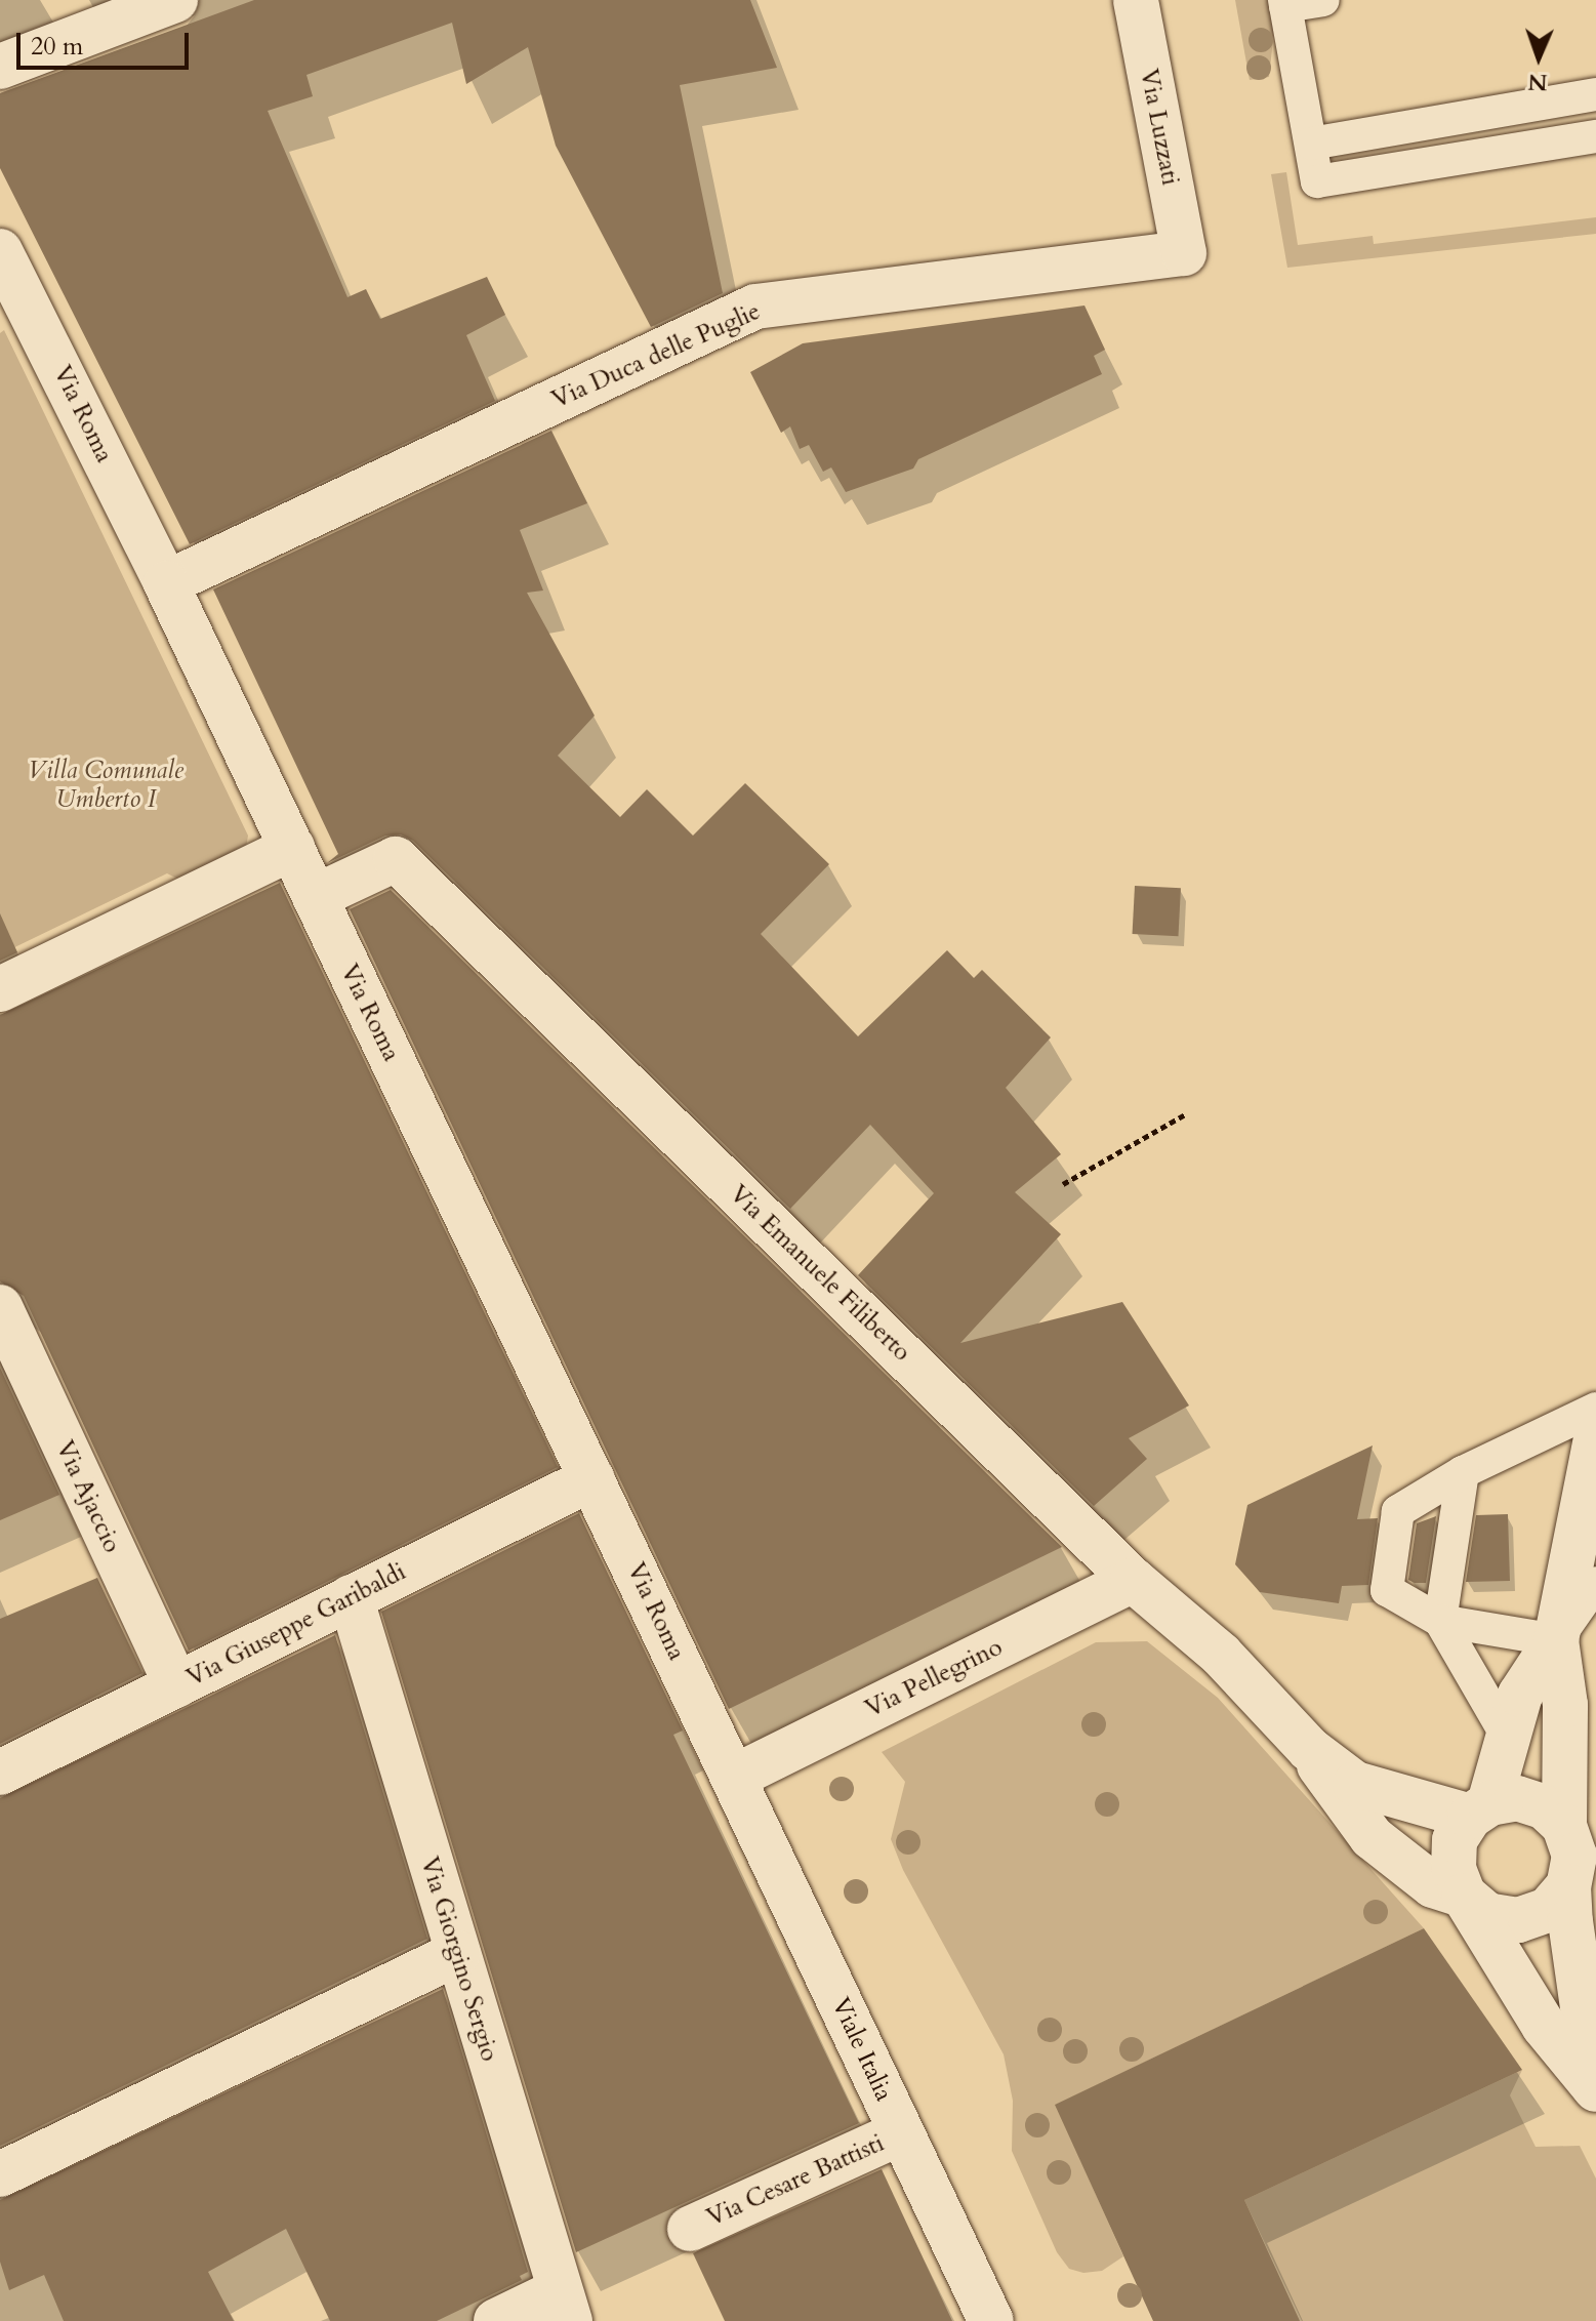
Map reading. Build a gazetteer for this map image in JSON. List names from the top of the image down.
{
  "streets": {
    "street": [
      "Via Luzzati",
      "Via Duca delle Puglie",
      "Via Roma",
      "Via Emanuele Filiberto",
      "Via Ajaccio",
      "Via Giuseppe Garibaldi",
      "Via Pellegrino",
      "Via Giorgino Sergio",
      "Viale Italia",
      "Via Cesare Battisti"
    ]
  },
  "crossings": [
    ["Via Luzzati", "Via Duca delle Puglie"],
    ["Via Duca delle Puglie", "Via Roma"],
    ["Via Roma", "Via Emanuele Filiberto"],
    ["Via Roma", "Via Giuseppe Garibaldi"],
    ["Via Roma", "Via Pellegrino"],
    ["Via Roma", "Viale Italia"],
    ["Via Emanuele Filiberto", "Via Pellegrino"],
    ["Via Ajaccio", "Via Giuseppe Garibaldi"],
    ["Via Giuseppe Garibaldi", "Via Giorgino Sergio"],
    ["Via Pellegrino", "Viale Italia"],
    ["Viale Italia", "Via Cesare Battisti"]
  ],
  "parks": ["Villa Comunale Umberto I"],
  "scale_bar": "20 m",
  "north": "bottom"
}
